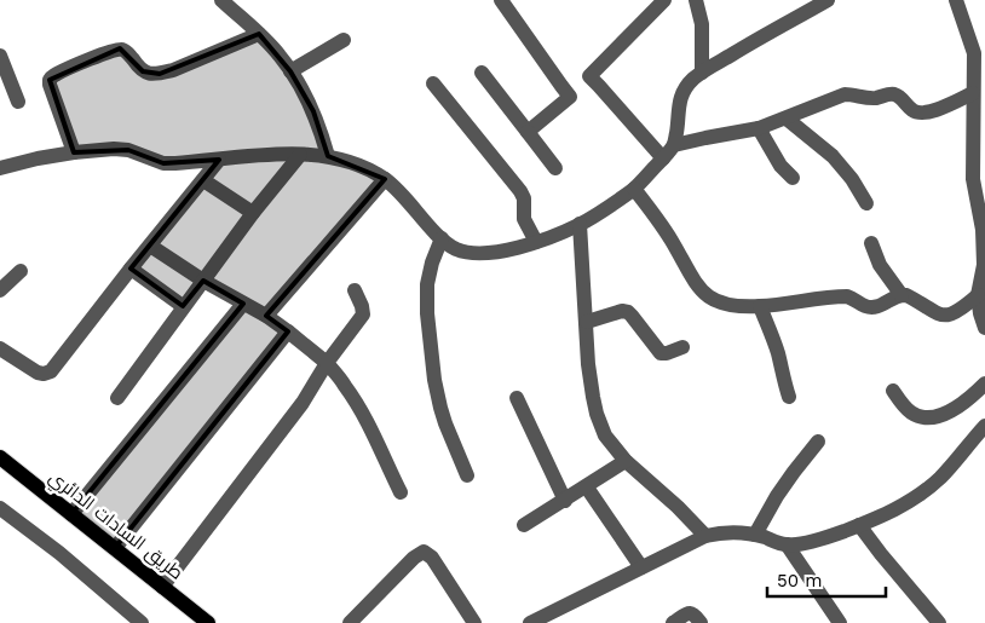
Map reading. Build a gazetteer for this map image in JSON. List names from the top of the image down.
{
  "streets": {
    "main road": ["طريق السادات الدائري"]
  },
  "scale_bar": "50 m"
}
